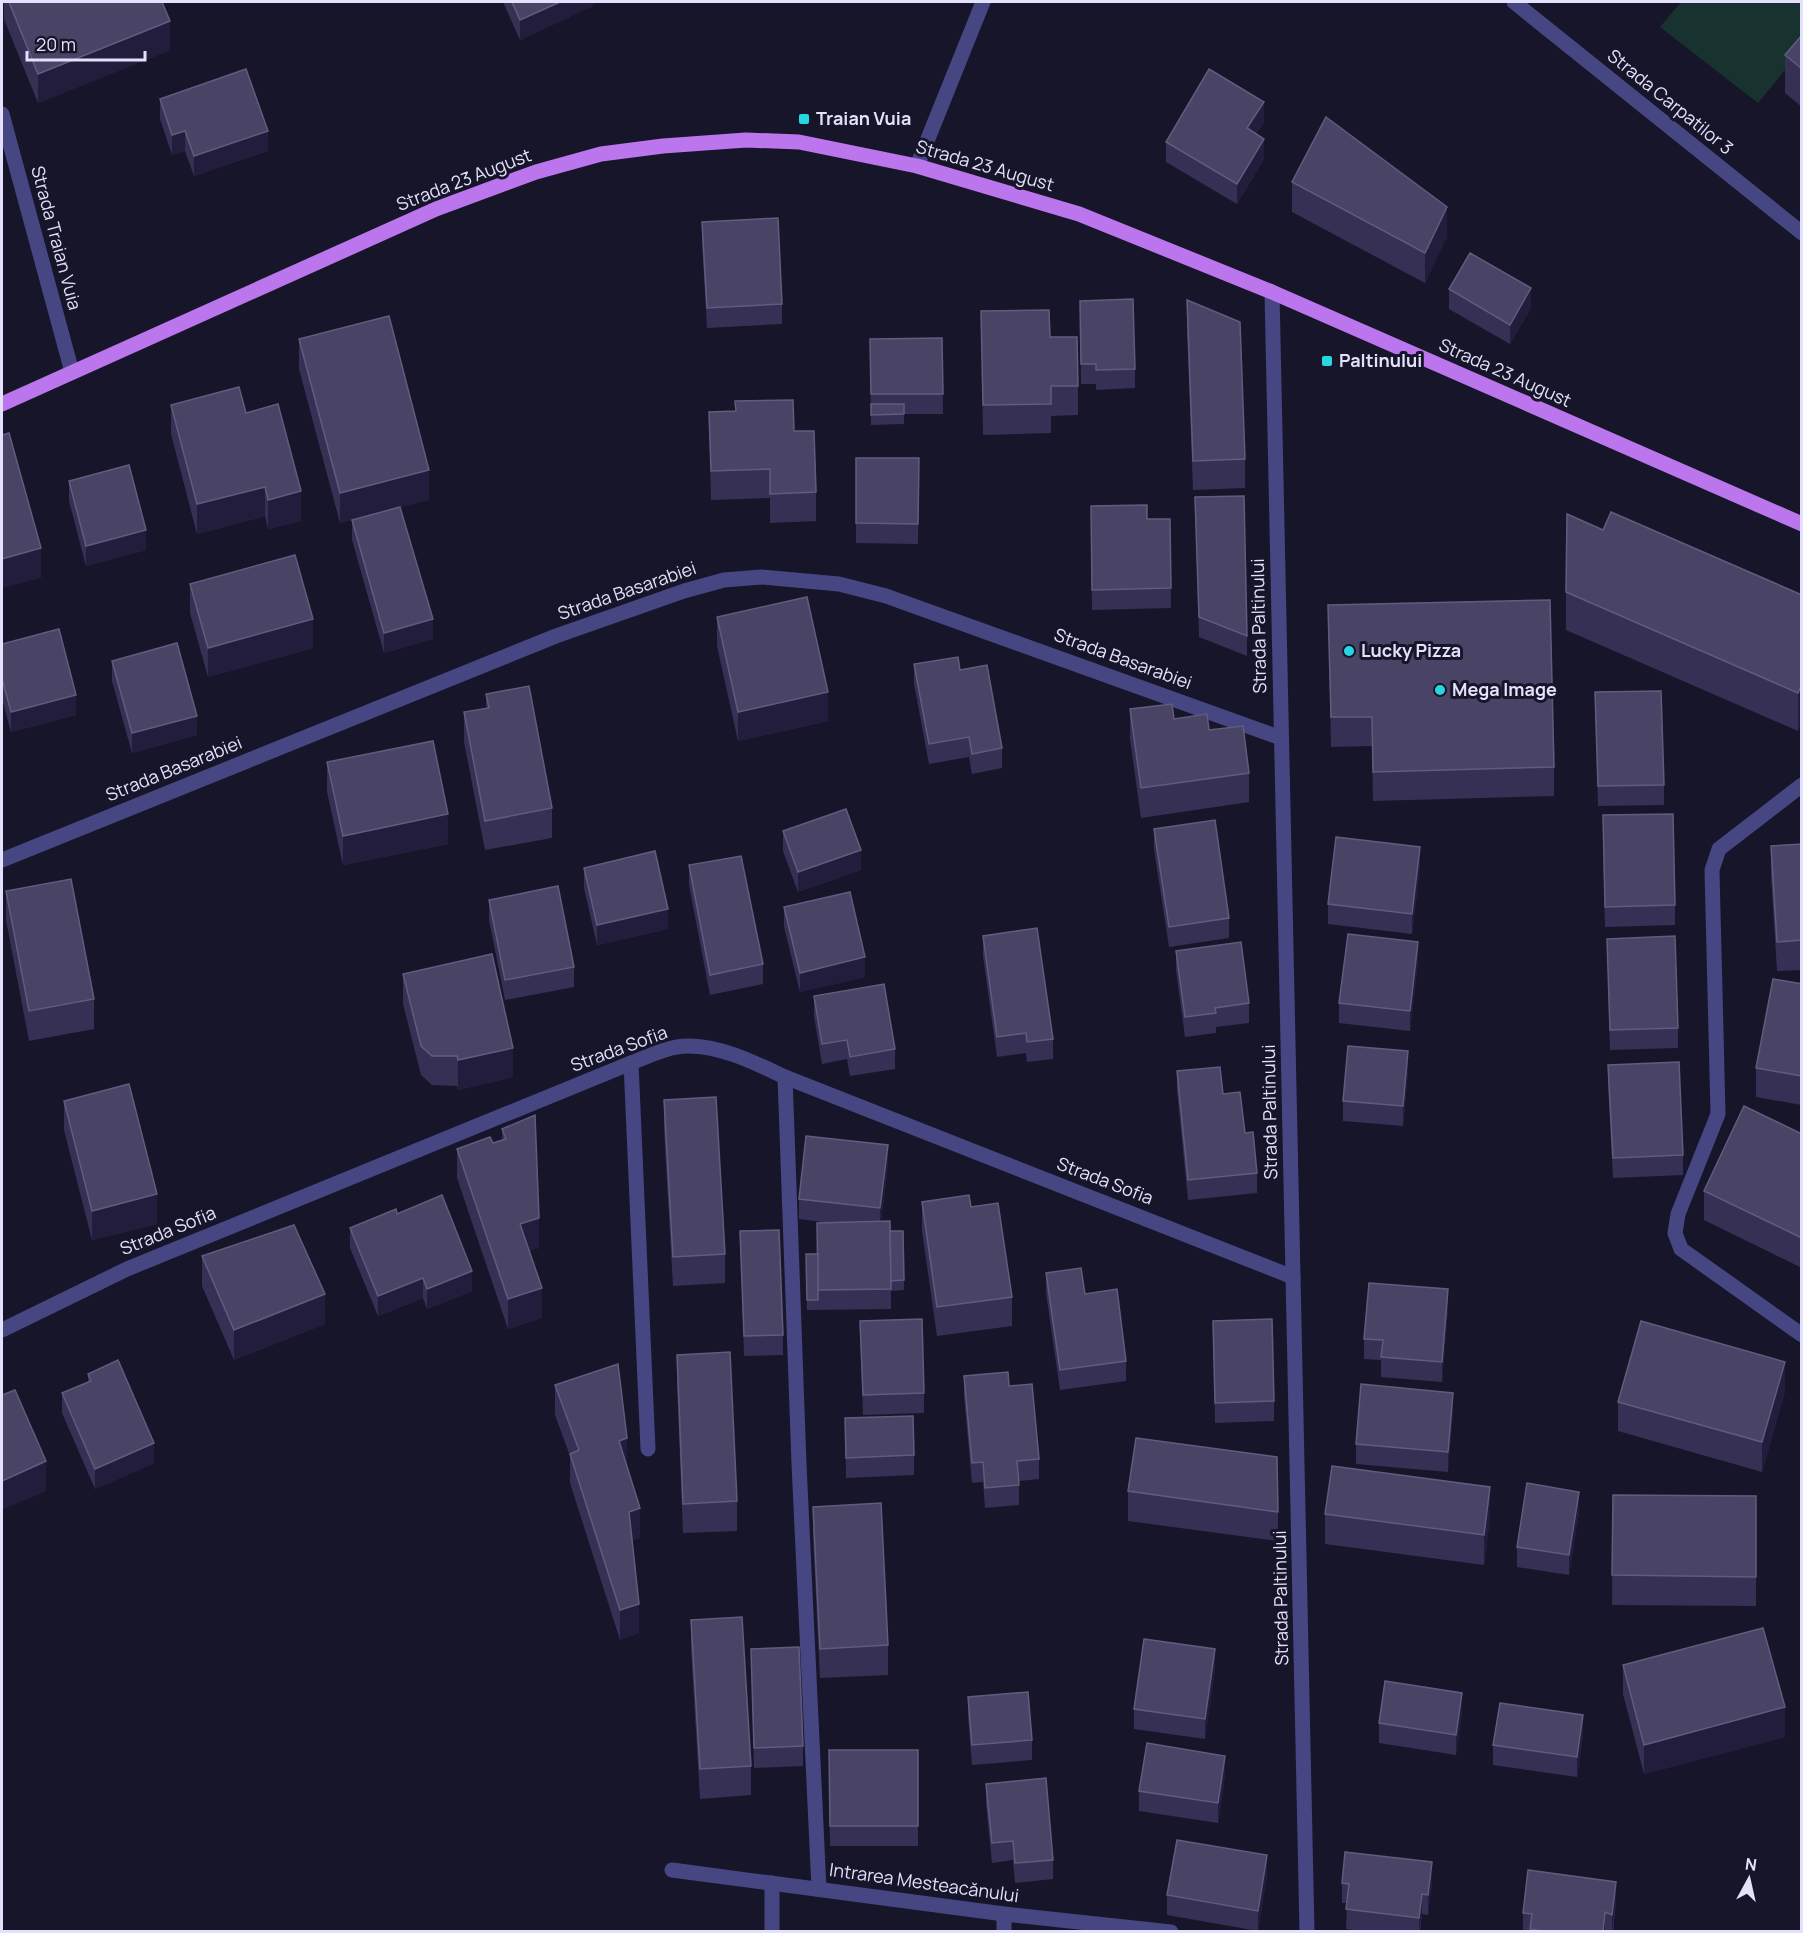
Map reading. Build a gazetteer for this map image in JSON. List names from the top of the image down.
{
  "streets": {
    "main road": ["Strada 23 August"],
    "street": [
      "Strada Carpatilor 3",
      "Strada Traian Vuia",
      "Strada Basarabiei",
      "Strada Paltinului",
      "Strada Sofia",
      "Intrarea Mesteacănului"
    ]
  },
  "crossings": [
    ["Strada 23 August", "Strada Traian Vuia"],
    ["Strada 23 August", "Strada Paltinului"],
    ["Strada Basarabiei", "Strada Paltinului"],
    ["Strada Paltinului", "Strada Sofia"]
  ],
  "places": {
    "transit": ["Traian Vuia", "Paltinului"],
    "other": ["Lucky Pizza", "Mega Image"]
  },
  "scale_bar": "20 m",
  "north": "top"
}
